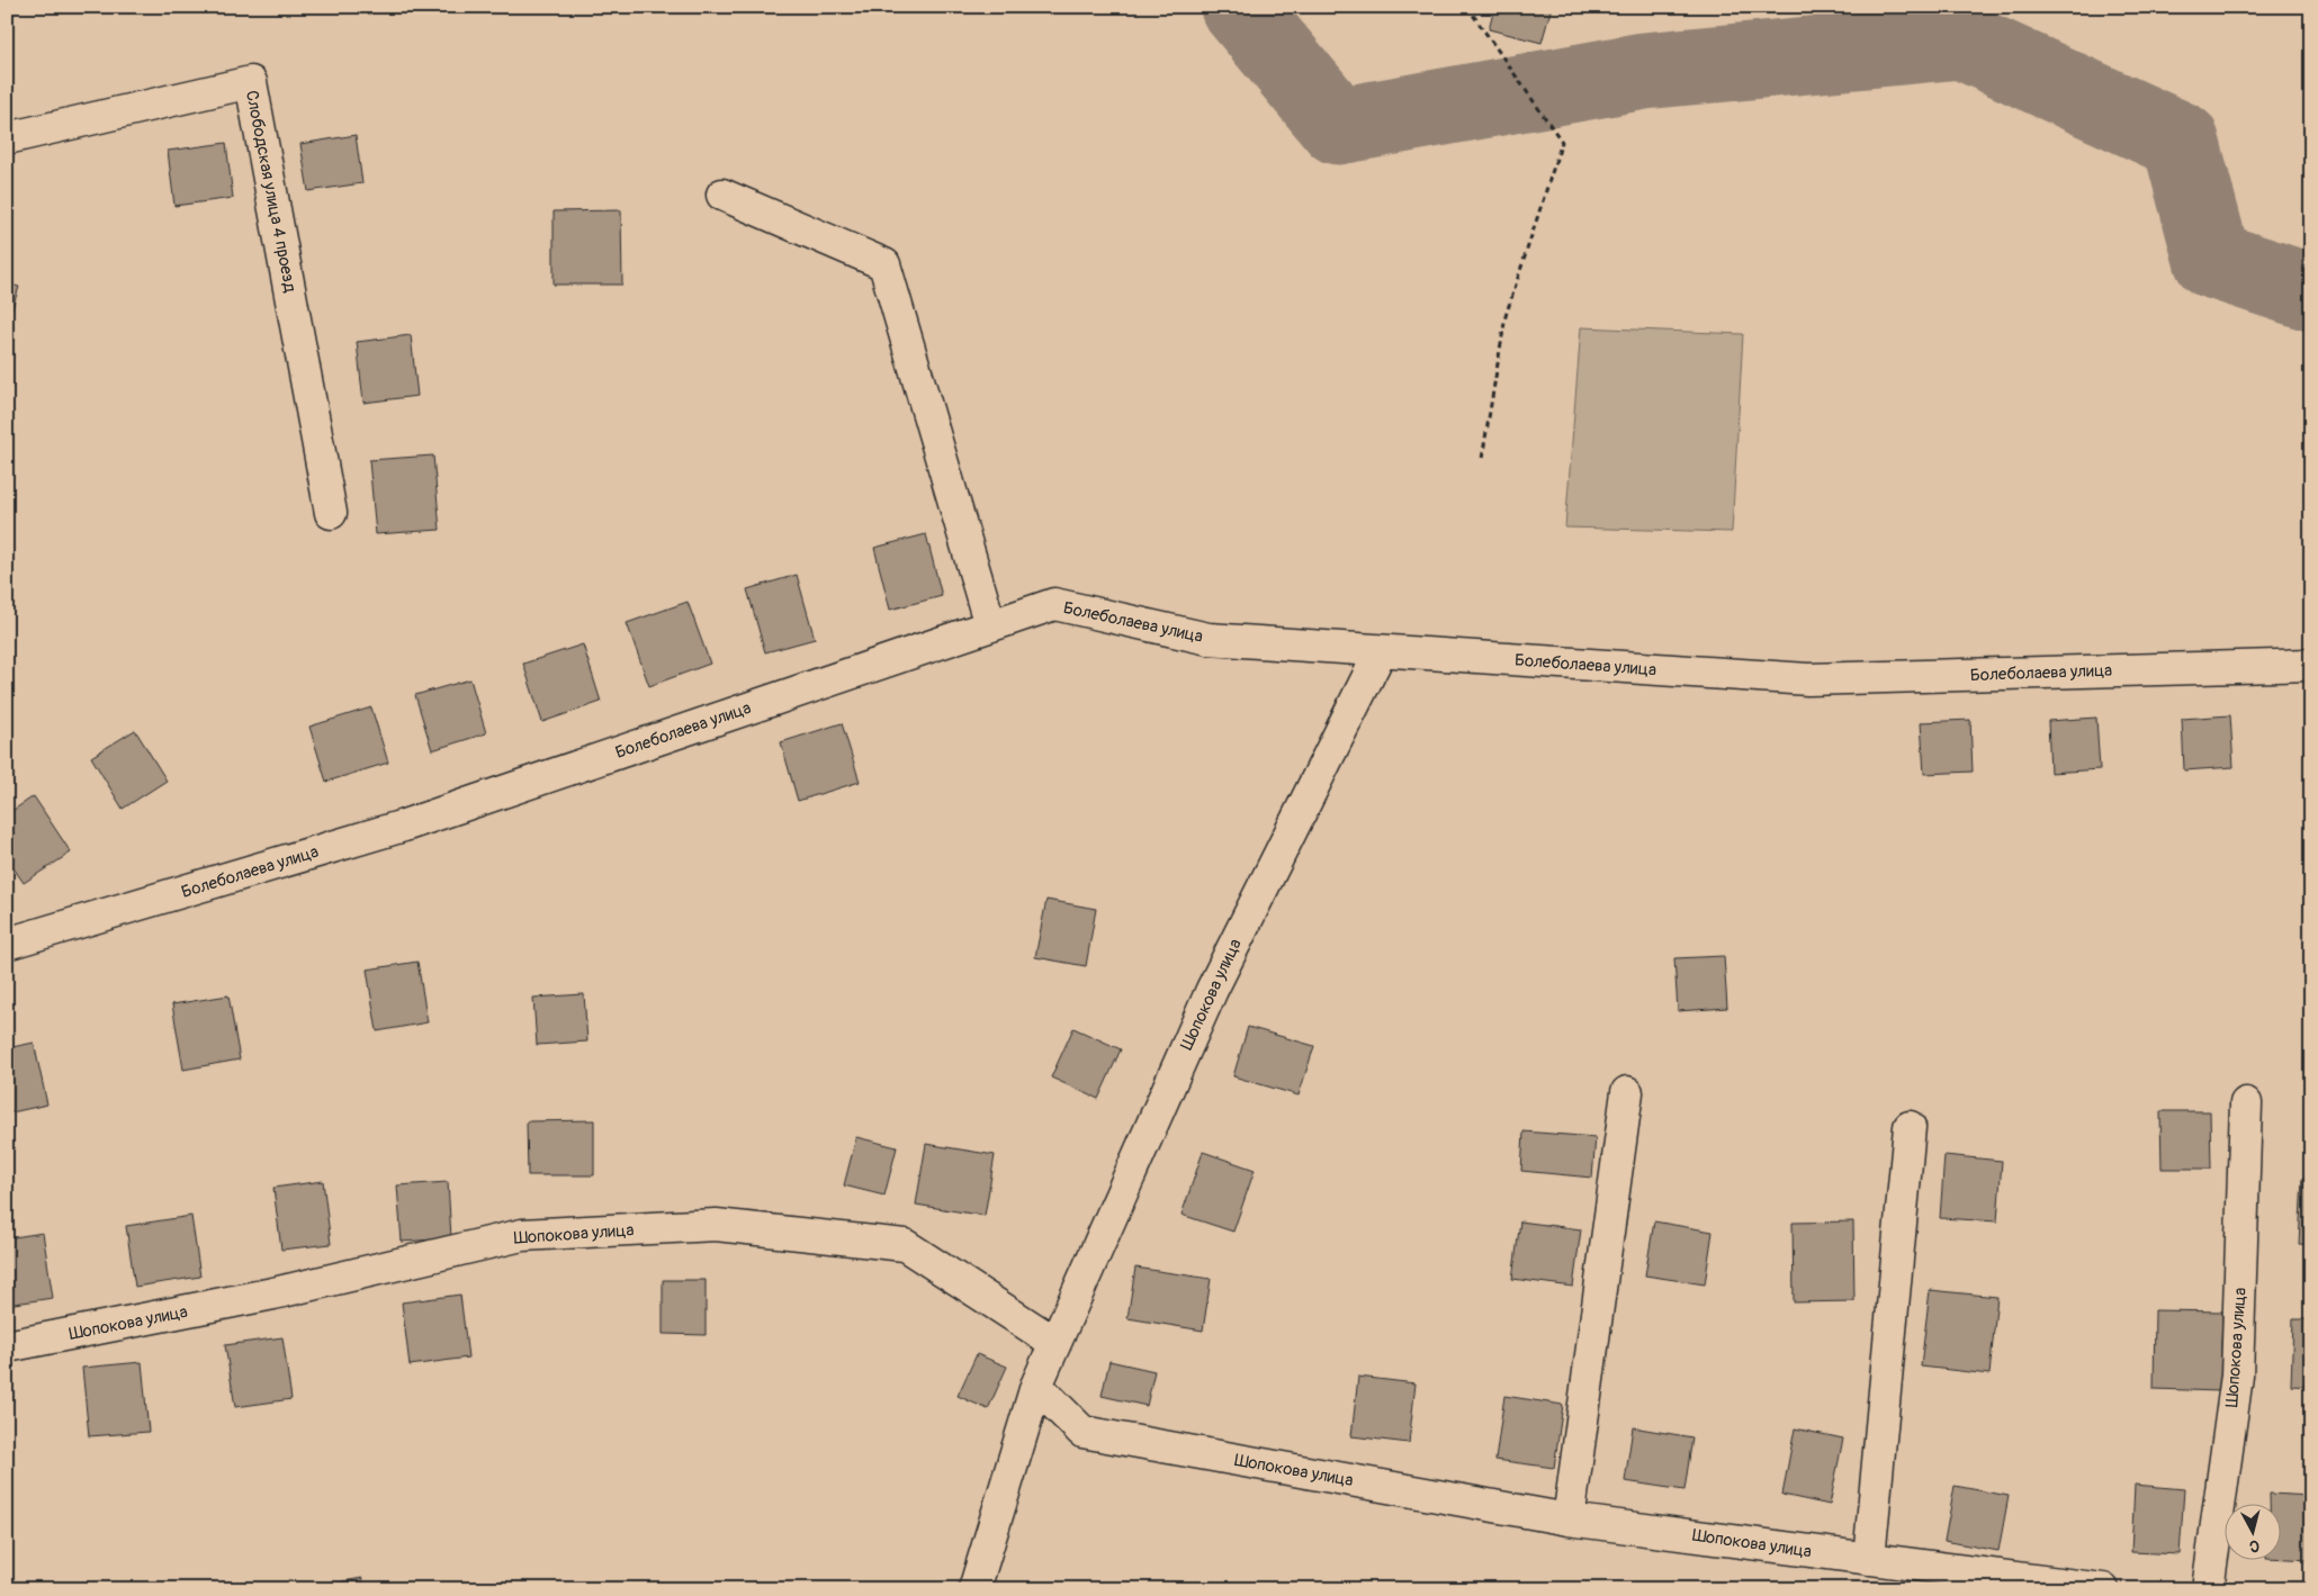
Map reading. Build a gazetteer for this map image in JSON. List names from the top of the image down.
{
  "streets": {
    "street": ["Слободская улица 4 проезд", "Болеболаева улица", "Шопокова улица"]
  },
  "crossings": [
    ["Болеболаева улица", "Шопокова улица"]
  ],
  "north": "bottom"
}
